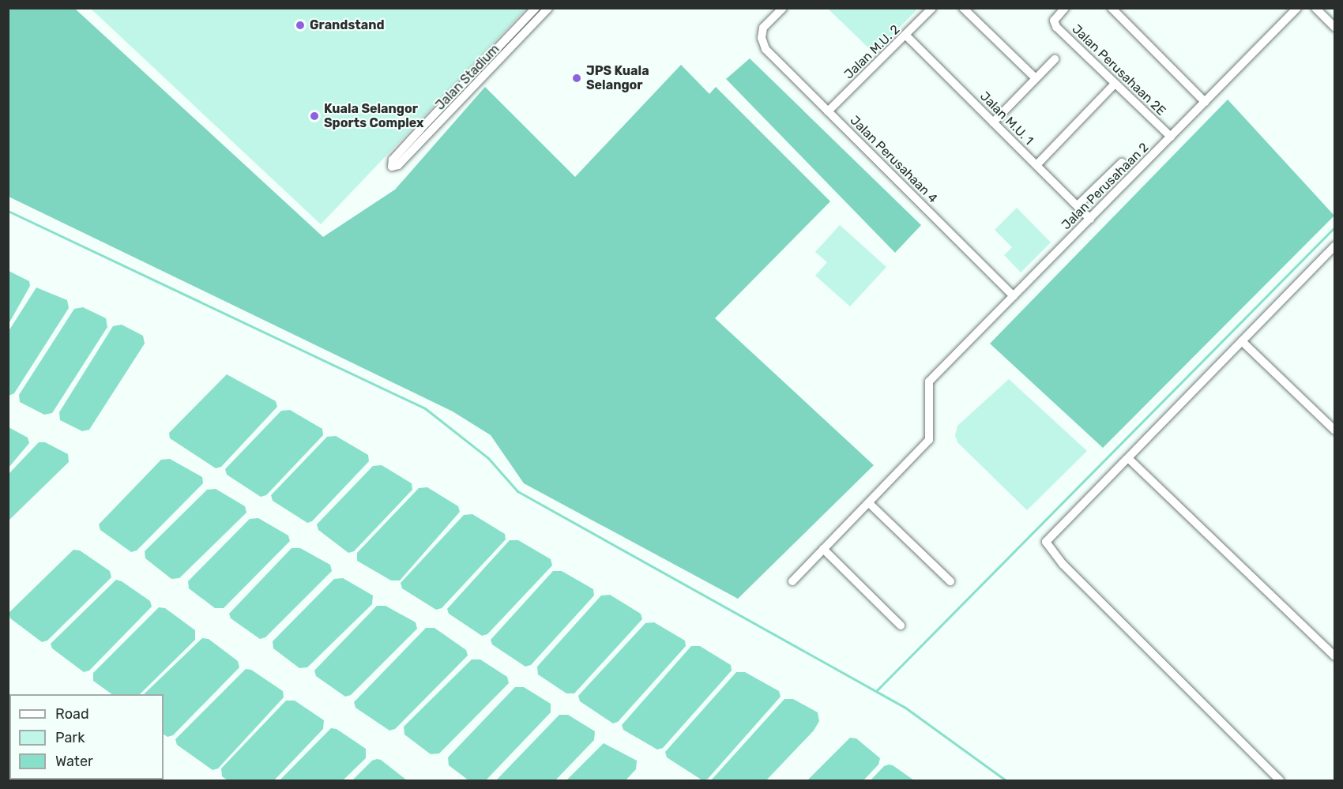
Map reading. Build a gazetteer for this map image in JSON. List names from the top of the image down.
{
  "streets": {
    "street": [
      "Jalan M.U. 2",
      "Jalan Perusahaan 2E",
      "Jalan Stadium",
      "Jalan M.U. 1",
      "Jalan Perusahaan 4",
      "Jalan Perusahaan 2"
    ]
  },
  "crossings": [
    ["Jalan M.U. 2", "Jalan M.U. 1"],
    ["Jalan M.U. 2", "Jalan Perusahaan 4"],
    ["Jalan Perusahaan 2E", "Jalan Perusahaan 2"],
    ["Jalan M.U. 1", "Jalan Perusahaan 2"],
    ["Jalan Perusahaan 4", "Jalan Perusahaan 2"]
  ],
  "places": ["Grandstand", "JPS Kuala Selangor", "Kuala Selangor Sports Complex"],
  "legend": ["Road", "Park", "Water"]
}
